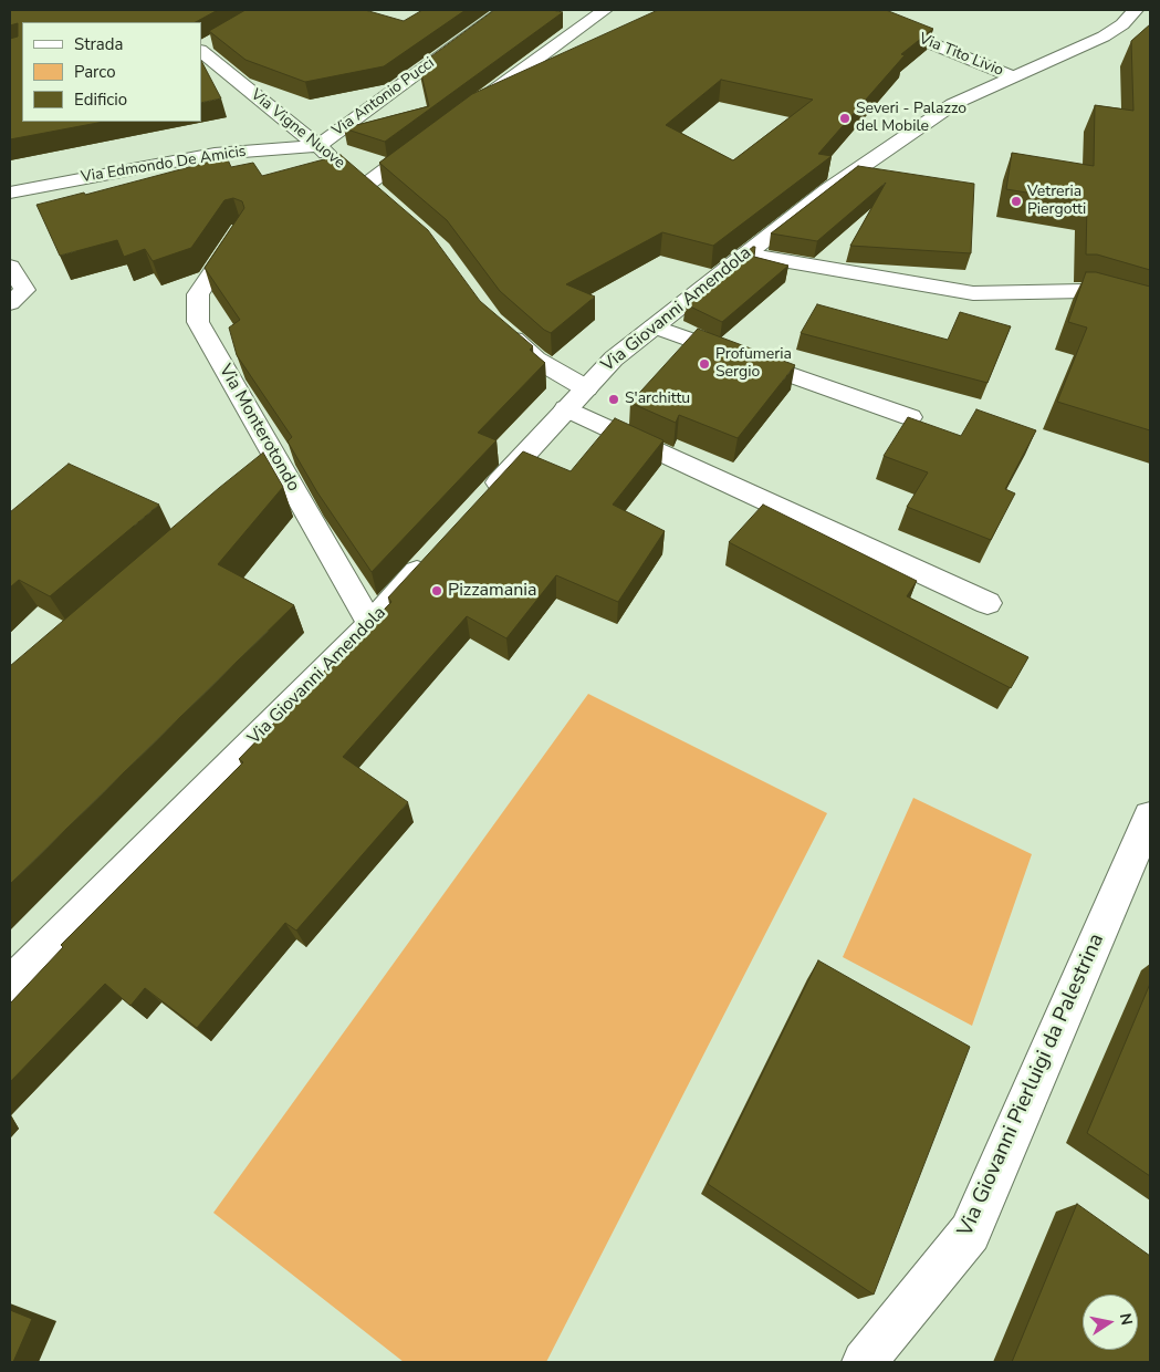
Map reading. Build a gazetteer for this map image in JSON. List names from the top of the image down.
{
  "streets": {
    "street": [
      "Via Tito Livio",
      "Via Antonio Pucci",
      "Via Vigne Nuove",
      "Via Edmondo De Amicis",
      "Via Giovanni Amendola",
      "Via Monterotondo",
      "Via Giovanni Pierluigi da Palestrina"
    ]
  },
  "crossings": [
    ["Via Tito Livio", "Via Giovanni Amendola"],
    ["Via Antonio Pucci", "Via Vigne Nuove"],
    ["Via Antonio Pucci", "Via Edmondo De Amicis"],
    ["Via Vigne Nuove", "Via Edmondo De Amicis"],
    ["Via Giovanni Amendola", "Via Monterotondo"]
  ],
  "places": [
    "Severi - Palazzo del Mobile",
    "Vetreria Piergotti",
    "Profumeria Sergio",
    "S'archittu",
    "Pizzamania"
  ],
  "legend": ["Strada", "Parco", "Edificio"],
  "north": "right"
}
